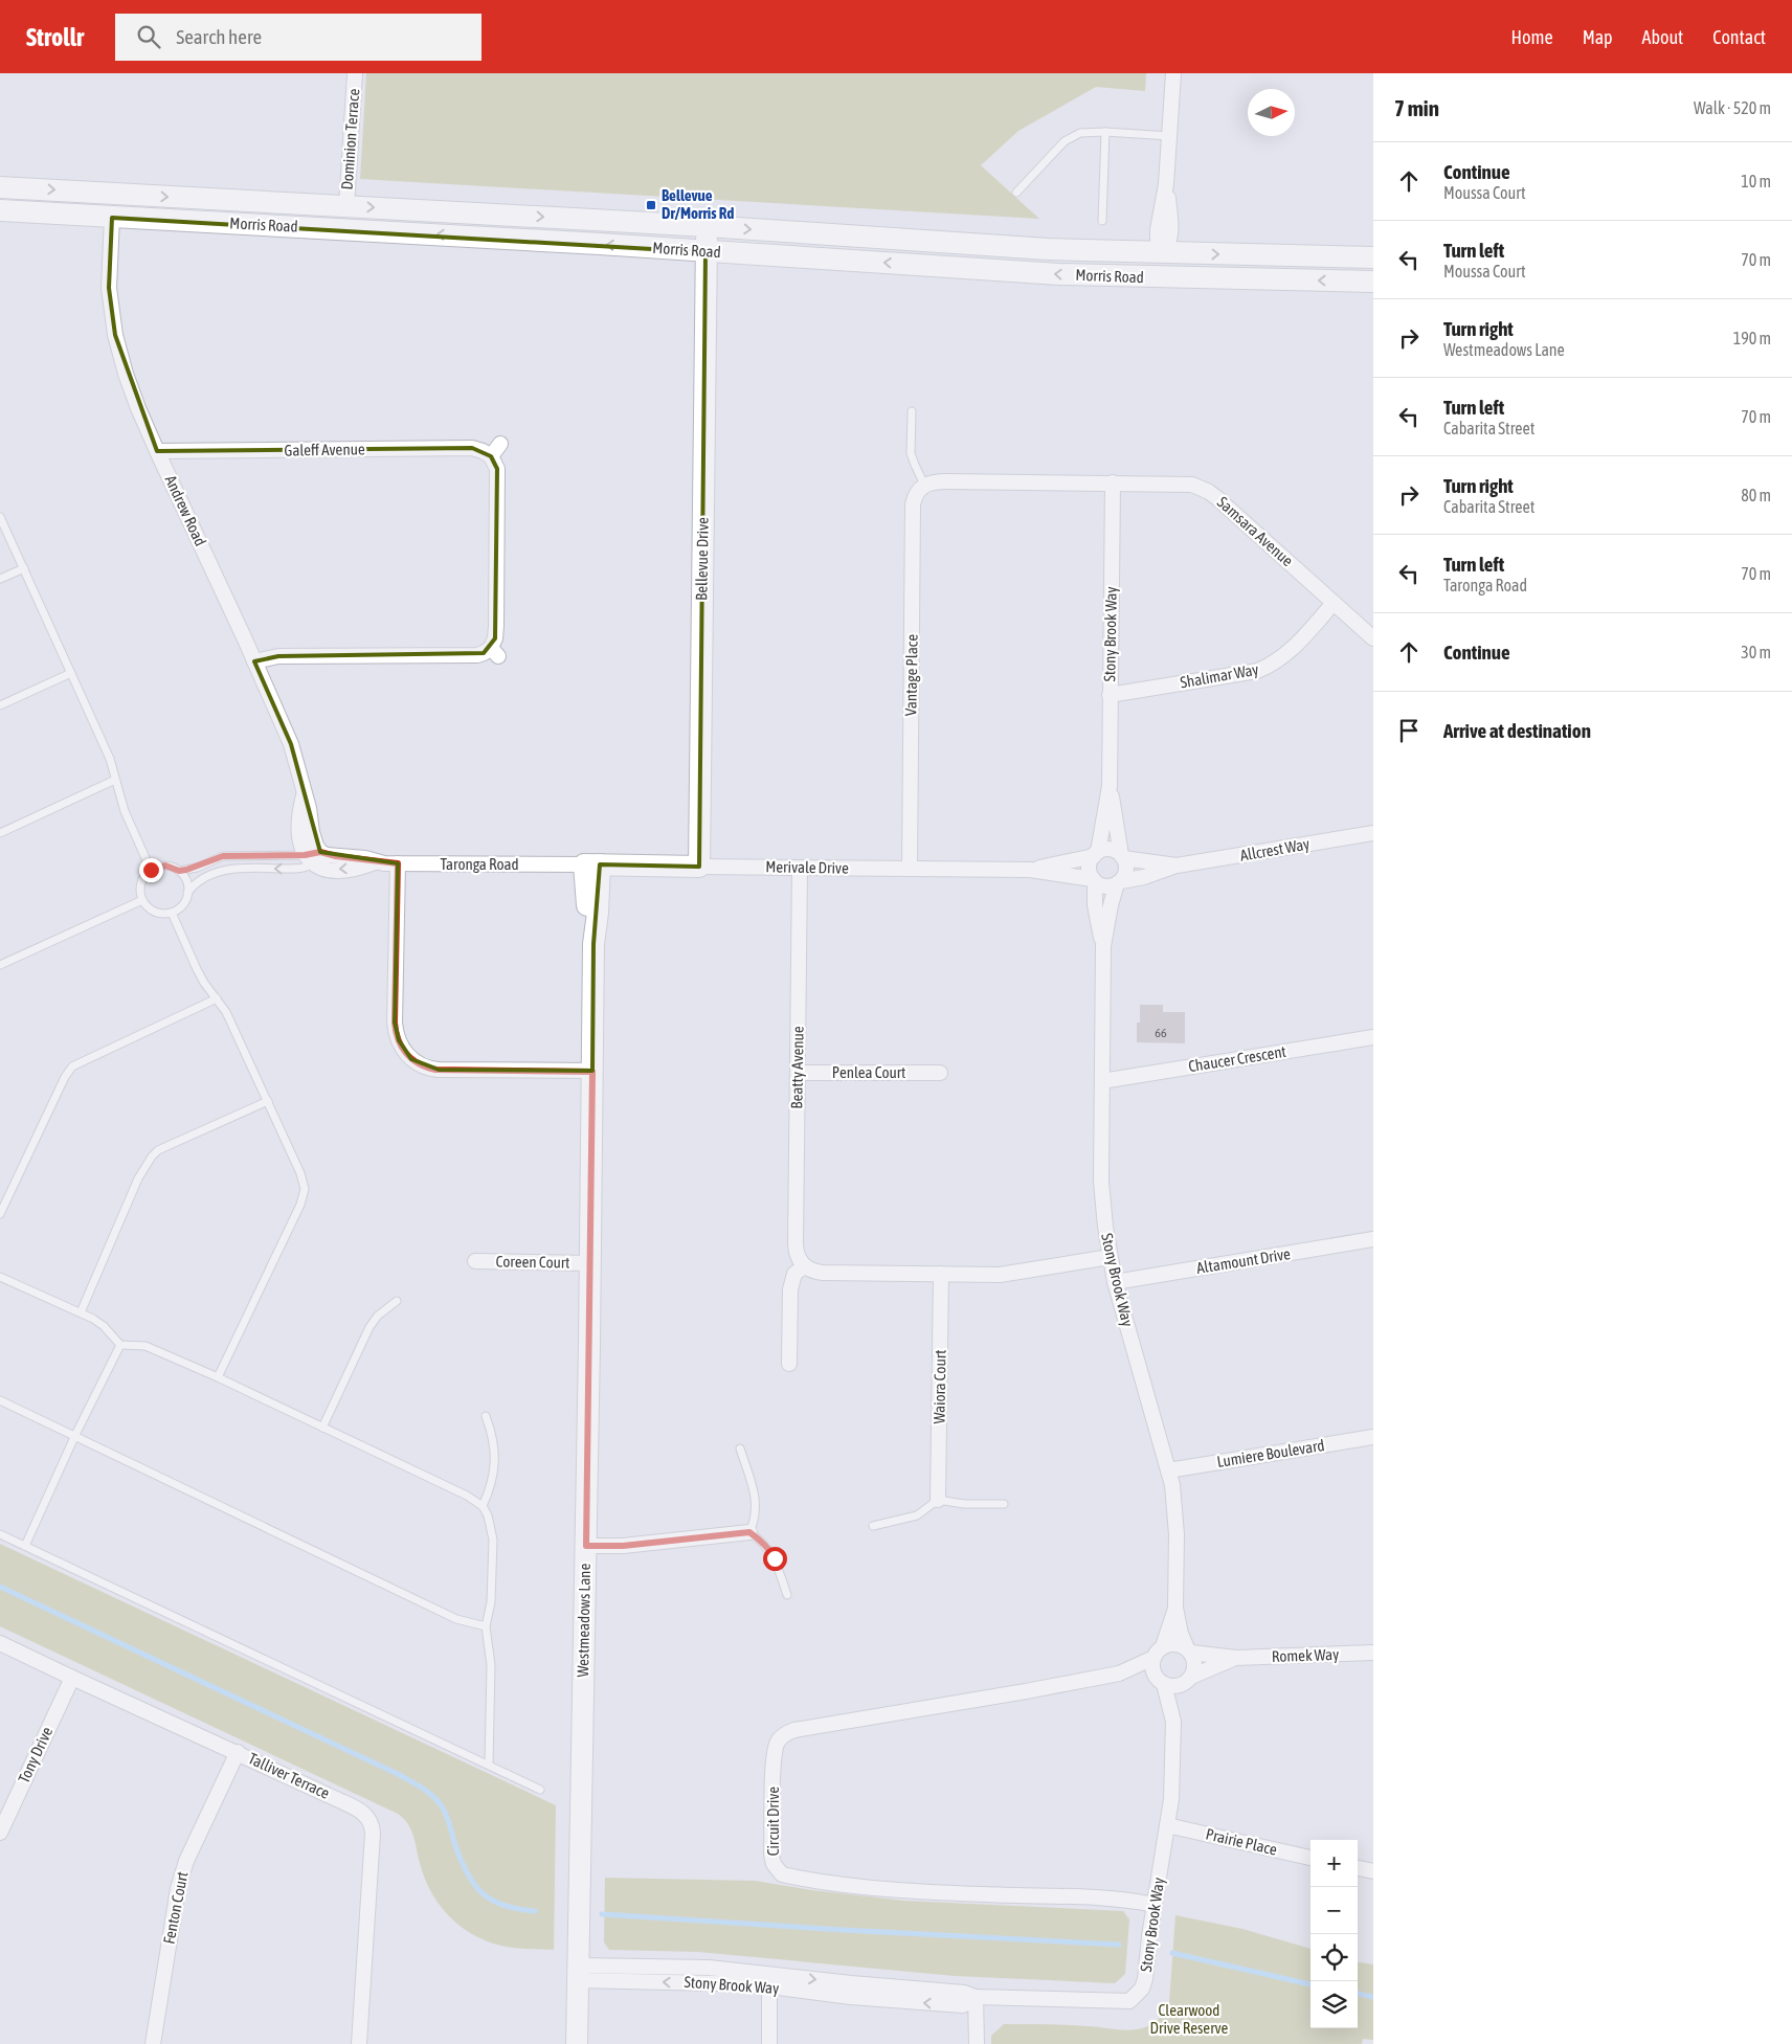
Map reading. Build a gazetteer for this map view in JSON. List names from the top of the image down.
{
  "streets": {
    "street": [
      "Dominion Terrace",
      "Morris Road",
      "Galeff Avenue",
      "Andrew Road",
      "Samsara Avenue",
      "Bellevue Drive",
      "Stony Brook Way",
      "Vantage Place",
      "Shalimar Way",
      "Allcrest Way",
      "Taronga Road",
      "Merivale Drive",
      "Chaucer Crescent",
      "Beatty Avenue",
      "Penlea Court",
      "Altamount Drive",
      "Coreen Court",
      "Waiora Court",
      "Lumiere Boulevard",
      "Westmeadows Lane",
      "Romek Way",
      "Tony Drive",
      "Talliver Terrace",
      "Circuit Drive",
      "Prairie Place",
      "Fenton Court"
    ]
  },
  "crossings": [
    ["Dominion Terrace", "Morris Road"],
    ["Morris Road", "Andrew Road"],
    ["Morris Road", "Bellevue Drive"],
    ["Galeff Avenue", "Andrew Road"],
    ["Andrew Road", "Taronga Road"],
    ["Samsara Avenue", "Stony Brook Way"],
    ["Samsara Avenue", "Shalimar Way"],
    ["Bellevue Drive", "Merivale Drive"],
    ["Stony Brook Way", "Shalimar Way"],
    ["Stony Brook Way", "Allcrest Way"],
    ["Stony Brook Way", "Merivale Drive"],
    ["Stony Brook Way", "Chaucer Crescent"],
    ["Stony Brook Way", "Altamount Drive"],
    ["Stony Brook Way", "Lumiere Boulevard"],
    ["Stony Brook Way", "Westmeadows Lane"],
    ["Stony Brook Way", "Romek Way"],
    ["Stony Brook Way", "Circuit Drive"],
    ["Stony Brook Way", "Prairie Place"],
    ["Vantage Place", "Merivale Drive"],
    ["Allcrest Way", "Merivale Drive"],
    ["Taronga Road", "Merivale Drive"],
    ["Taronga Road", "Westmeadows Lane"],
    ["Merivale Drive", "Beatty Avenue"],
    ["Merivale Drive", "Westmeadows Lane"],
    ["Beatty Avenue", "Penlea Court"],
    ["Coreen Court", "Westmeadows Lane"],
    ["Romek Way", "Circuit Drive"],
    ["Tony Drive", "Talliver Terrace"],
    ["Talliver Terrace", "Fenton Court"]
  ],
  "parks": ["Clearwood Drive Reserve"],
  "places": {
    "transit": ["Bellevue Dr/Morris Rd"]
  },
  "house_numbers": ["66"],
  "north": "right",
  "page": {
    "header": "Strollr",
    "search": "Search here",
    "nav": [
      "Home",
      "Map",
      "About",
      "Contact"
    ],
    "heading": ["7 min", "Walk · 520 m"],
    "list": [
      ["Continue", "Moussa Court", "10 m"],
      ["Turn left", "Moussa Court", "70 m"],
      ["Turn right", "Westmeadows Lane", "190 m"],
      ["Turn left", "Cabarita Street", "70 m"],
      ["Turn right", "Cabarita Street", "80 m"],
      ["Turn left", "Taronga Road", "70 m"],
      ["Continue", "30 m"],
      "Arrive at destination"
    ],
    "map_buttons": ["+", "−"]
  }
}
